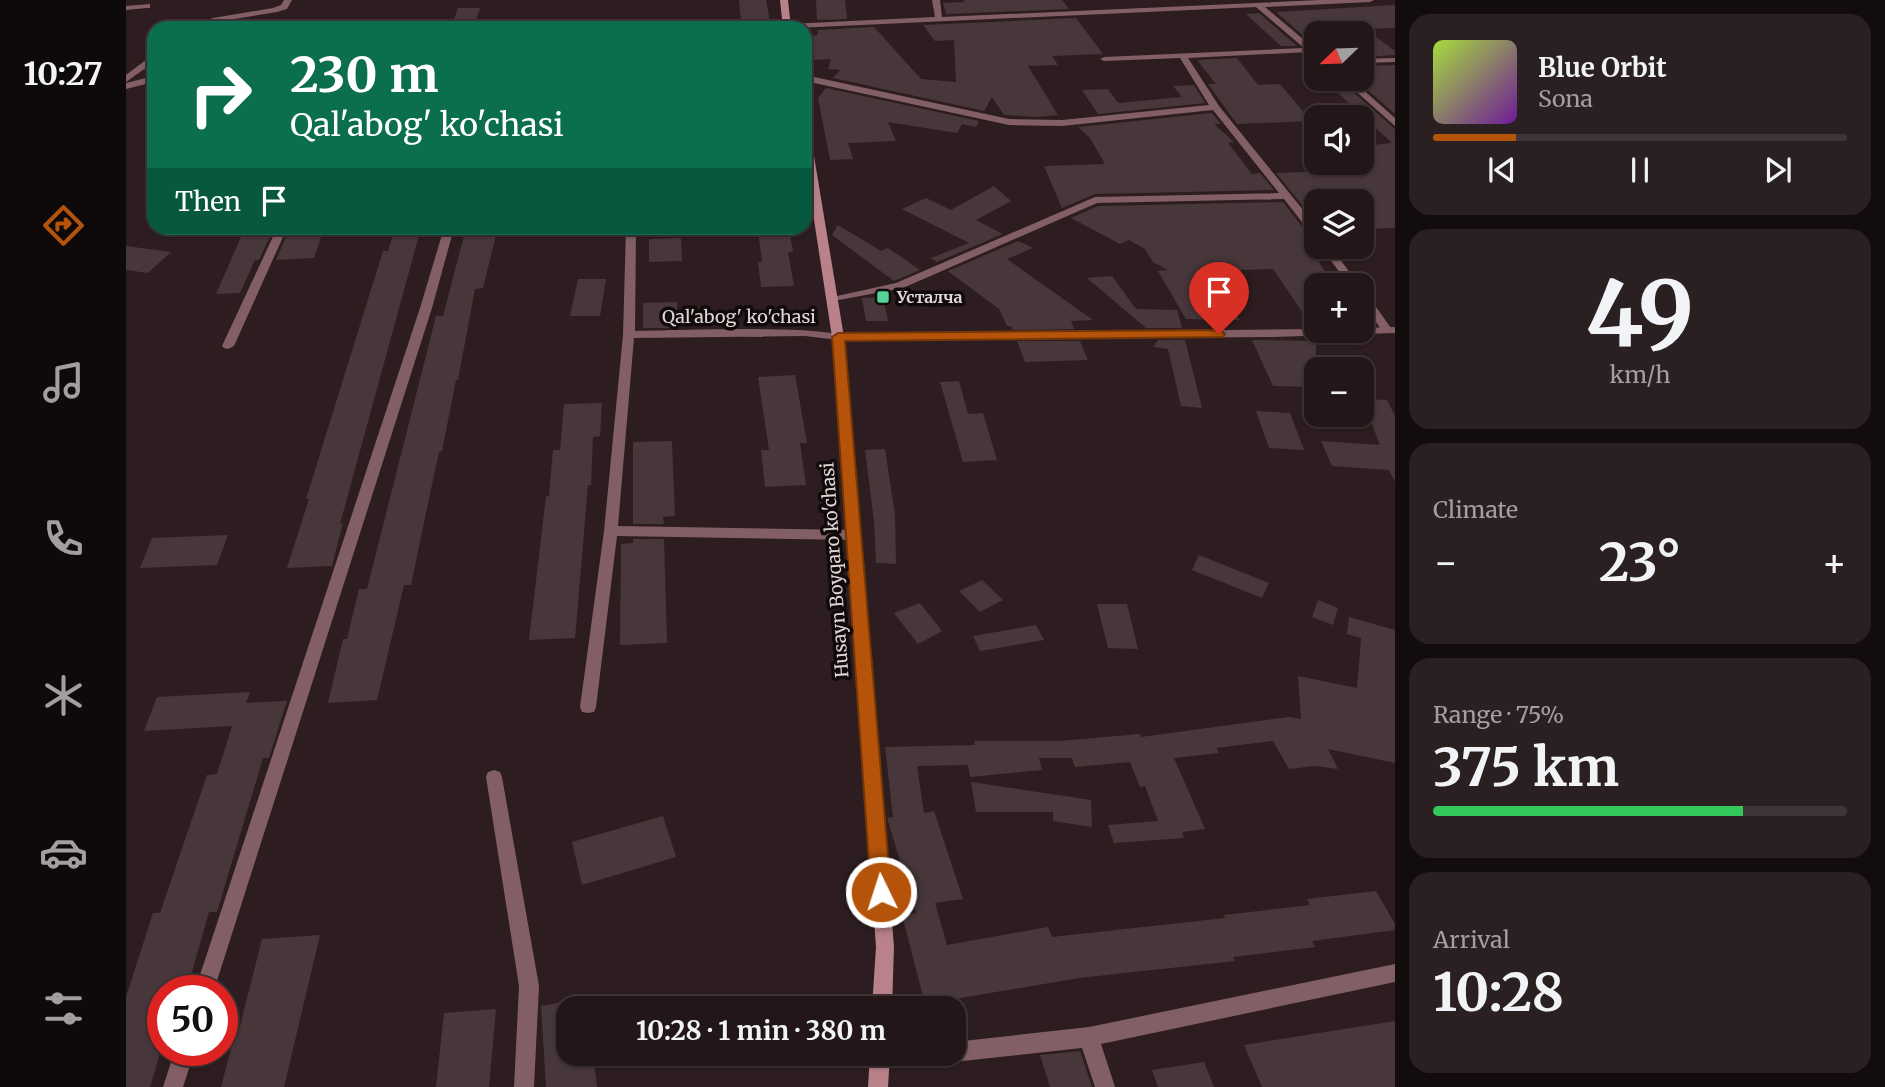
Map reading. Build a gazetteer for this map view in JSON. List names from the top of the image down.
{
  "streets": {
    "main road": ["Husayn Boyqaro ko'chasi"],
    "street": ["Qal'abog' ko'chasi"]
  },
  "crossings": [
    ["Qal'abog' ko'chasi", "Husayn Boyqaro ko'chasi"]
  ],
  "places": {
    "transit": ["Усталча"]
  },
  "north": "bottom left",
  "page": {
    "tabs": "10:27",
    "map_buttons": ["+", "−"],
    "turn": ["230 m", "Qal'abog' ko'chasi"],
    "song": ["Blue Orbit", "Sona"],
    "then": "Then",
    "tile": [
      ["49", "km/h"],
      "Climate",
      ["Range · 75%", "375 km"],
      ["Arrival", "10:28"]
    ],
    "heat": ["−", "23°", "+"],
    "limit": "50",
    "trip": "10:28 · 1 min · 380 m"
  }
}
